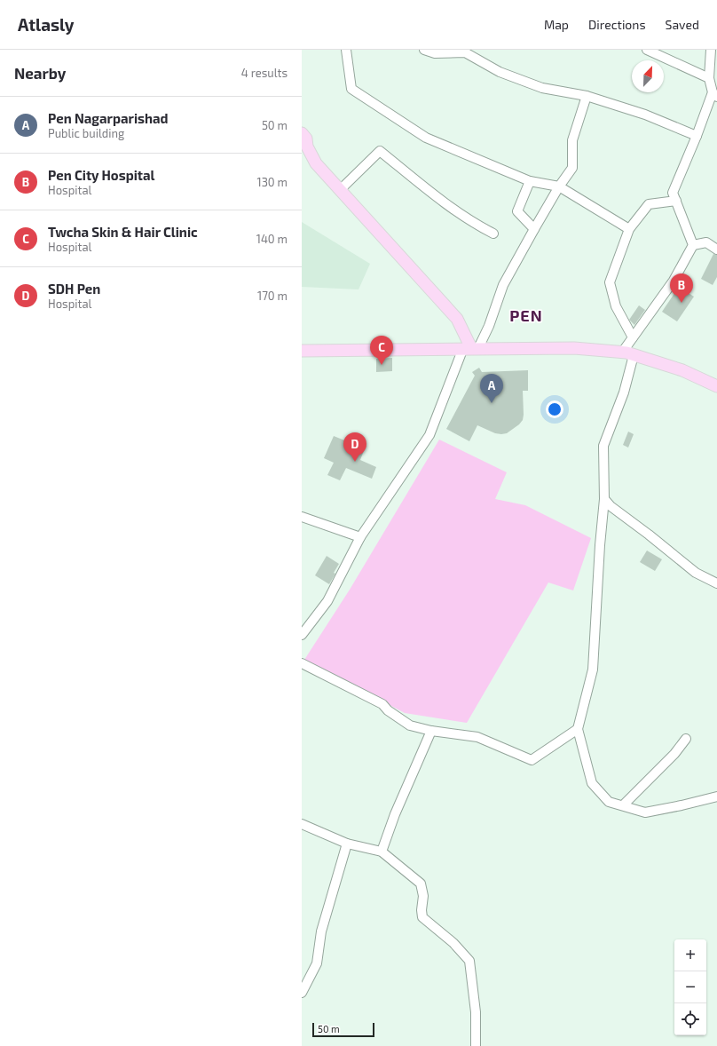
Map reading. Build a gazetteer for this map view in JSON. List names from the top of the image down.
{
  "districts": ["PEN"],
  "scale_bar": "50 m",
  "north": "top right",
  "page": {
    "header": "Atlasly",
    "nav": ["Map", "Directions", "Saved"],
    "heading": ["Nearby", "4 results"],
    "list": [
      {
        "mark": "A",
        "name": "Pen Nagarparishad",
        "note": "Public building",
        "value": "50 m"
      },
      {
        "mark": "B",
        "name": "Pen City Hospital",
        "note": "Hospital",
        "value": "130 m"
      },
      {
        "mark": "C",
        "name": "Twcha Skin & Hair Clinic",
        "note": "Hospital",
        "value": "140 m"
      },
      {
        "mark": "D",
        "name": "SDH Pen",
        "note": "Hospital",
        "value": "170 m"
      }
    ],
    "pins": [
      "B",
      "C",
      "A",
      "D"
    ],
    "map_buttons": ["+", "−"],
    "scale": "50 m"
  }
}
